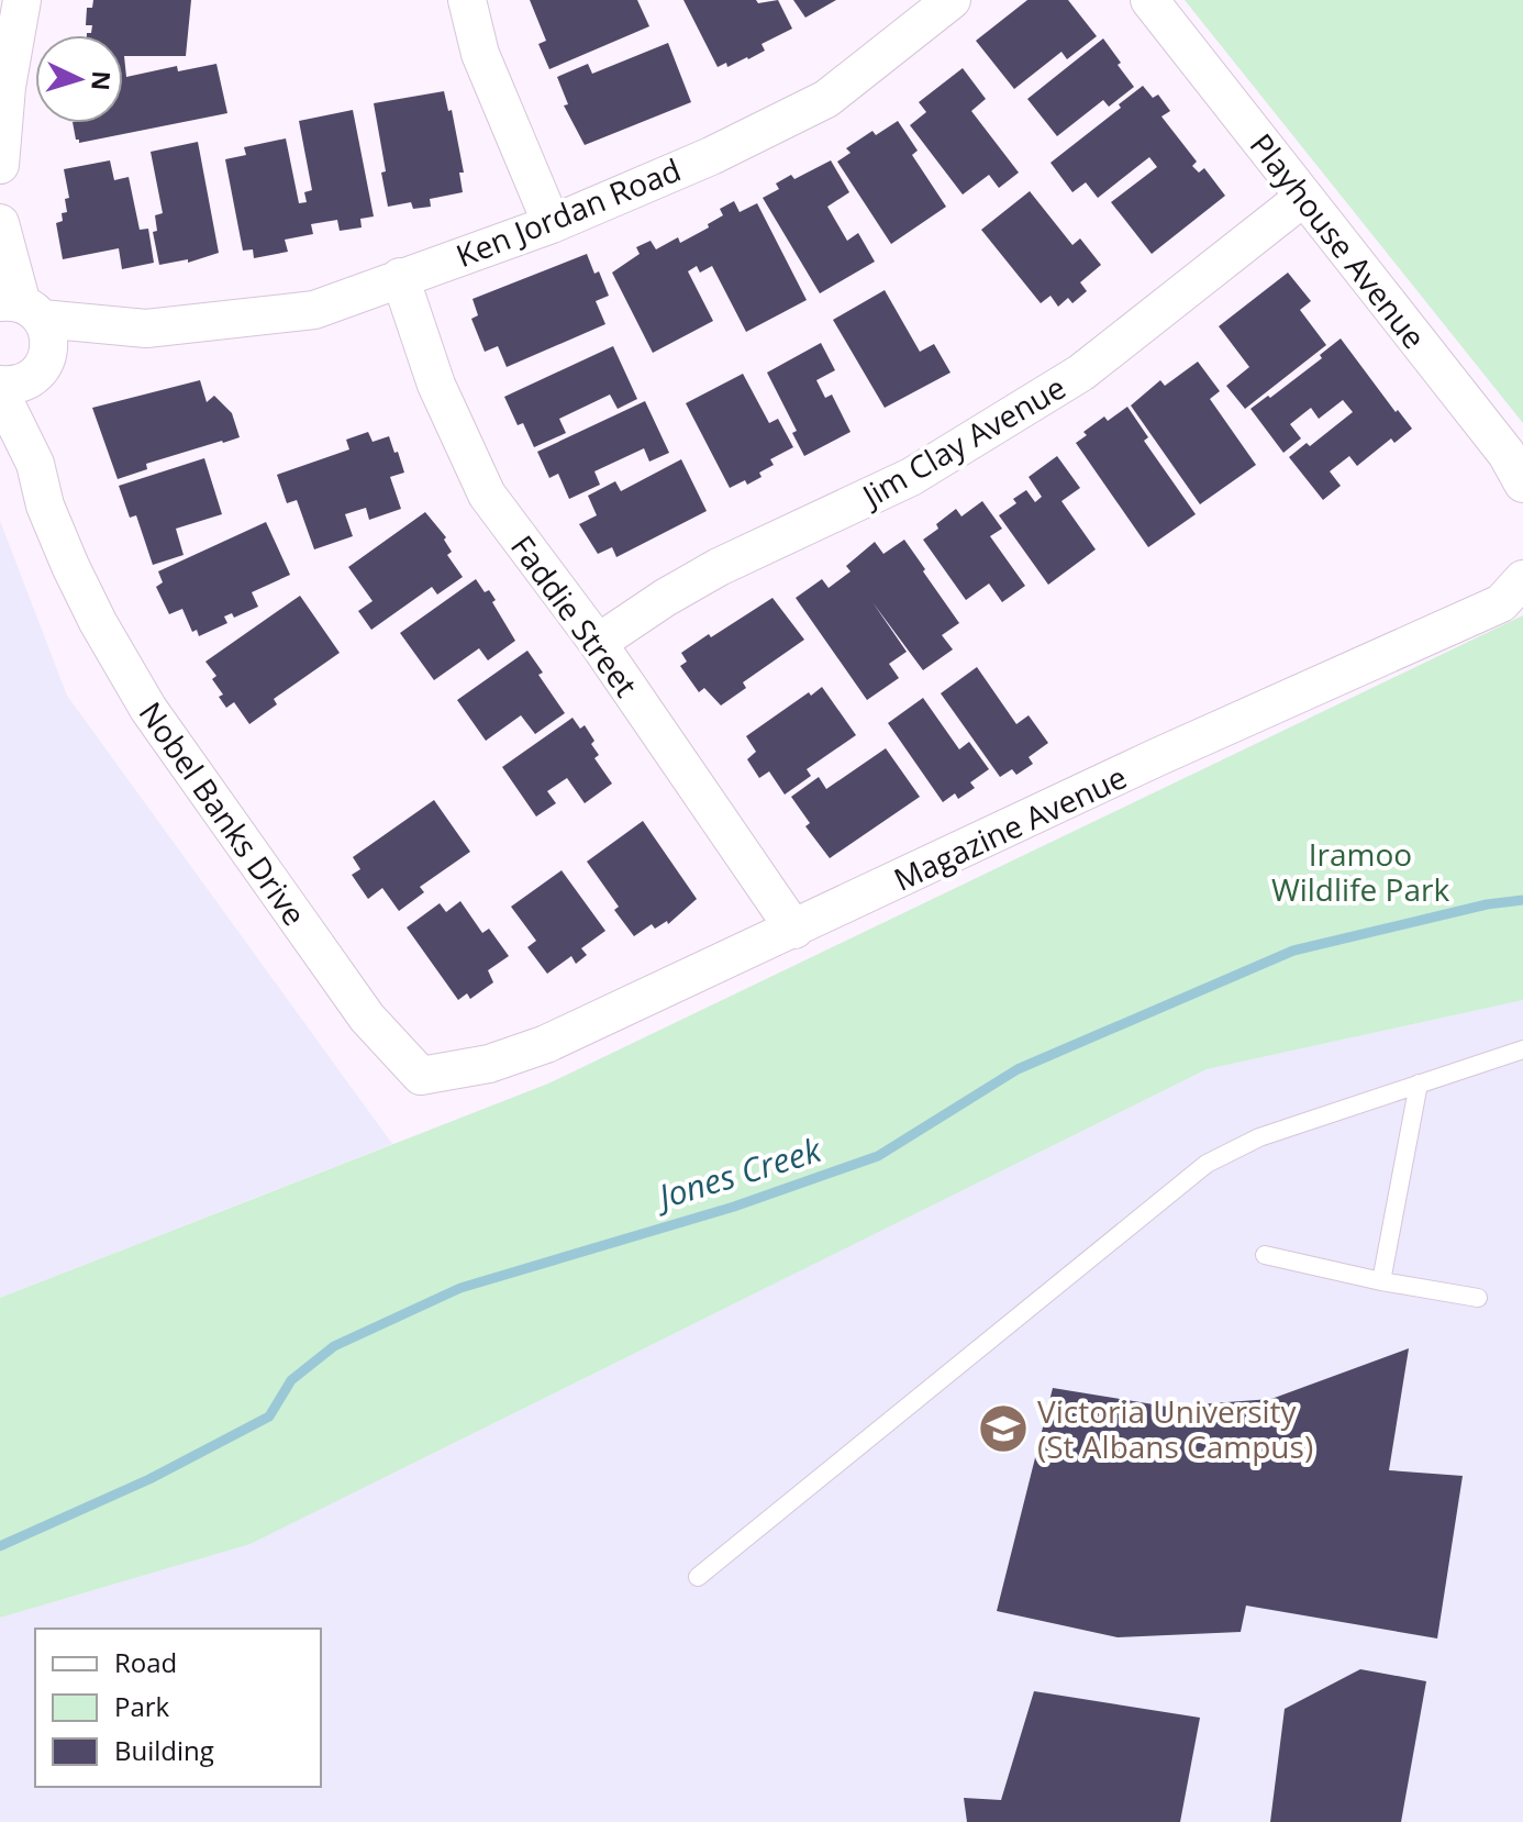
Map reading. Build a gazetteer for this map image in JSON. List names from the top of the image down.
{
  "streets": {
    "street": [
      "Ken Jordan Road",
      "Playhouse Avenue",
      "Jim Clay Avenue",
      "Faddie Street",
      "Nobel Banks Drive",
      "Magazine Avenue"
    ]
  },
  "crossings": [
    ["Ken Jordan Road", "Faddie Street"],
    ["Ken Jordan Road", "Nobel Banks Drive"],
    ["Playhouse Avenue", "Jim Clay Avenue"],
    ["Jim Clay Avenue", "Faddie Street"],
    ["Faddie Street", "Magazine Avenue"],
    ["Nobel Banks Drive", "Magazine Avenue"]
  ],
  "water": ["Jones Creek"],
  "parks": ["Iramoo Wildlife Park"],
  "places": {
    "school or university": ["Victoria University (St Albans Campus)"]
  },
  "legend": ["Road", "Park", "Building"],
  "north": "right"
}
